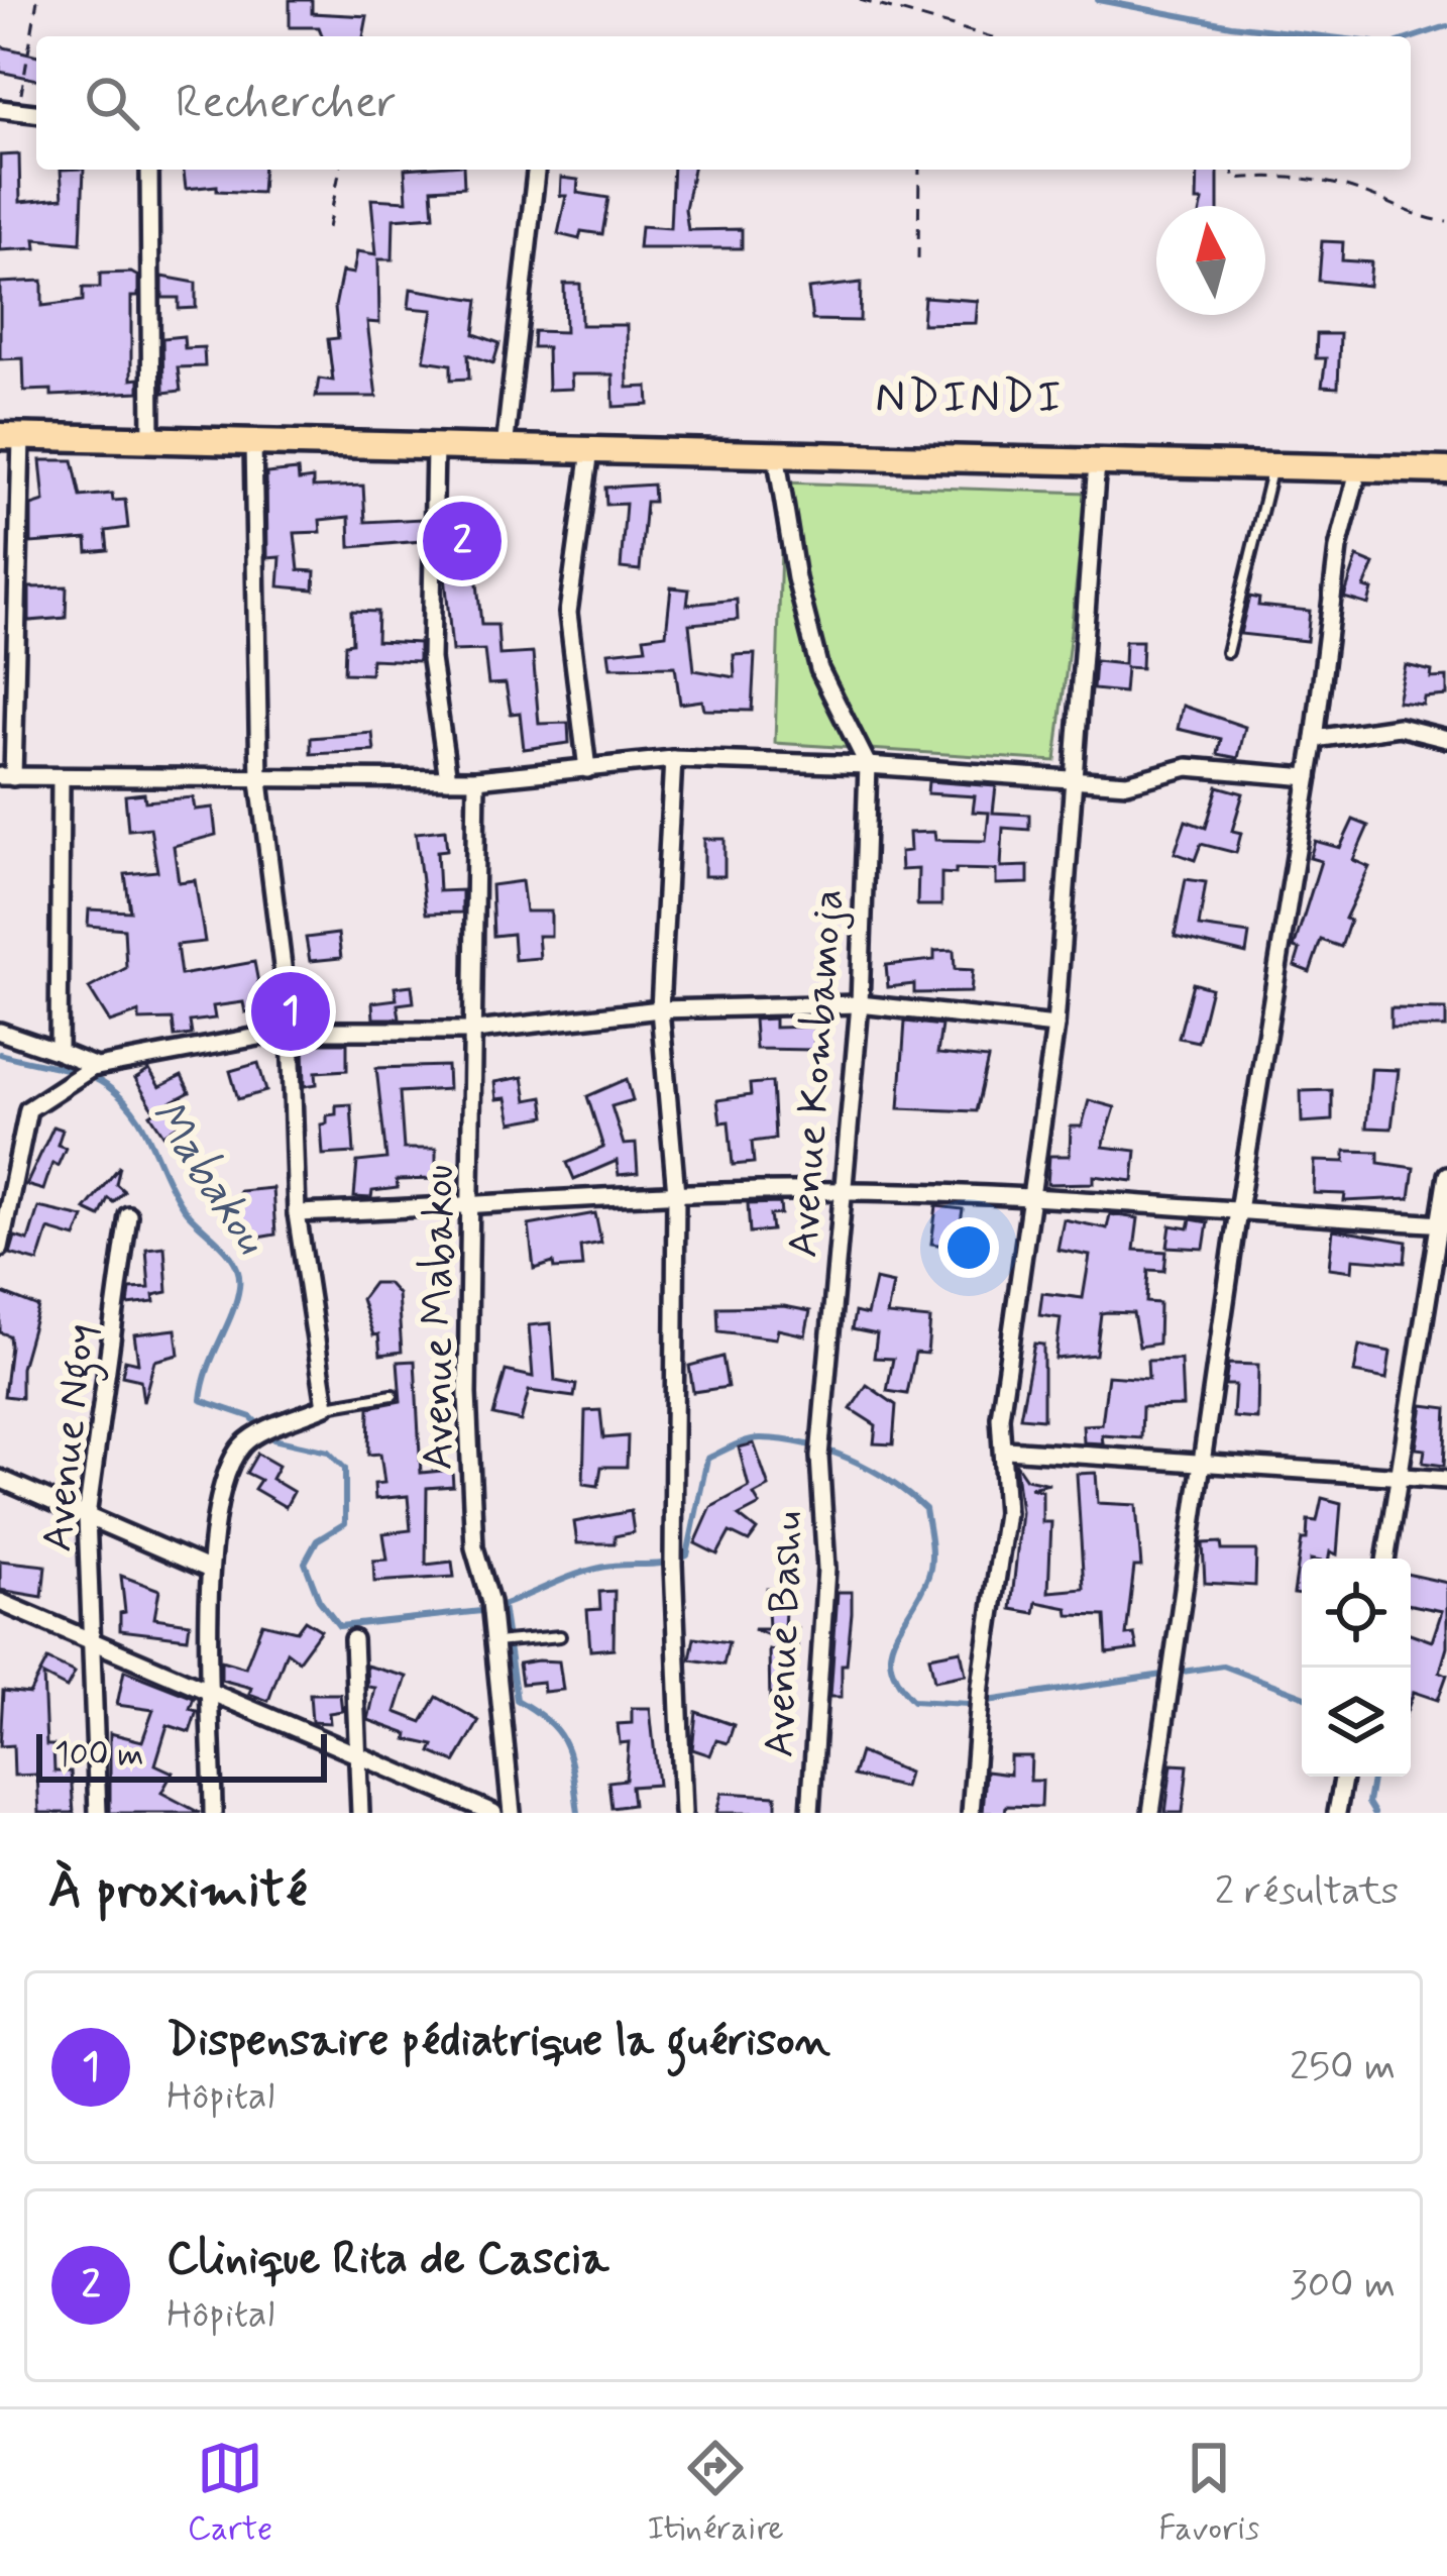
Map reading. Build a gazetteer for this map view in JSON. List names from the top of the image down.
{
  "streets": {
    "street": [
      "Avenue Kombamoja",
      "Avenue Mabakou",
      "Avenue Ngoy",
      "Avenue Bashu"
    ]
  },
  "crossings": [
    ["Avenue Kombamoja", "Avenue Bashu"]
  ],
  "districts": ["NDINDI"],
  "water": ["Mabakou"],
  "scale_bar": "100 m",
  "north": "top",
  "page": {
    "search": "Rechercher",
    "pins": ["2", "1"],
    "scale": "100 m",
    "heading": ["À proximité", "2 résultats"],
    "list": [
      {
        "mark": "1",
        "name": "Dispensaire pédiatrique la guérison",
        "note": "Hôpital",
        "value": "250 m"
      },
      {
        "mark": "2",
        "name": "Clinique Rita de Cascia",
        "note": "Hôpital",
        "value": "300 m"
      }
    ],
    "nav": ["Carte", "Itinéraire", "Favoris"]
  }
}
